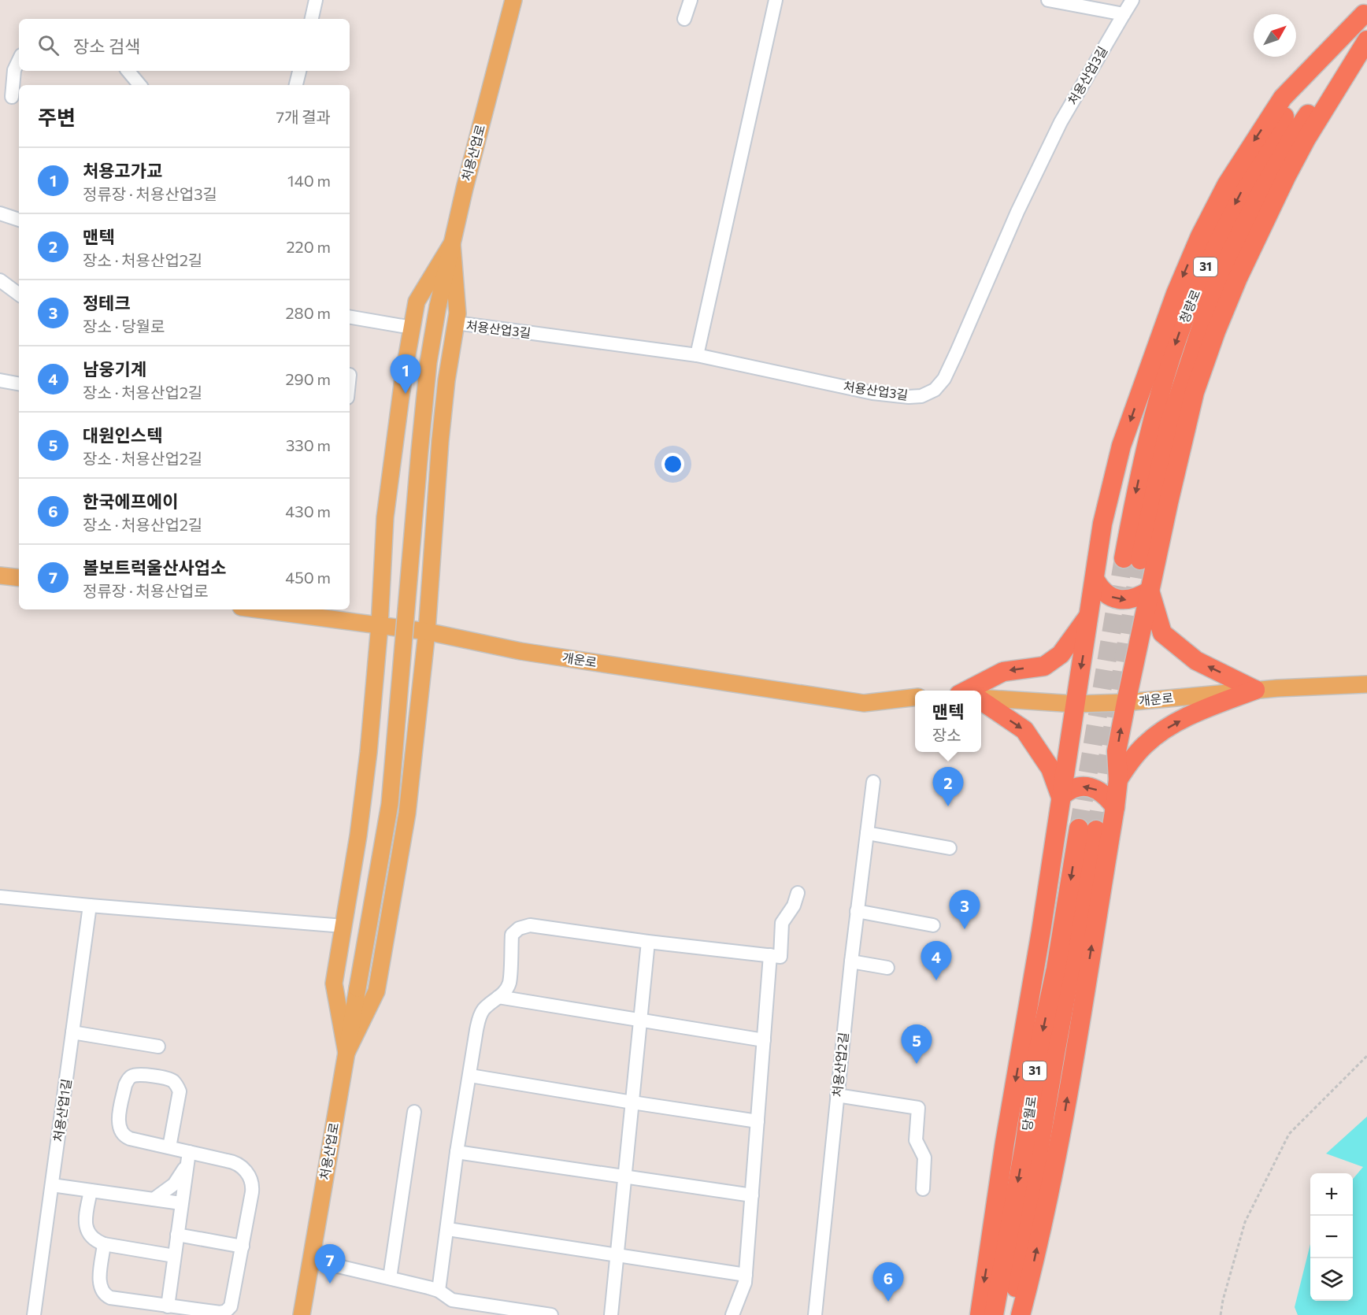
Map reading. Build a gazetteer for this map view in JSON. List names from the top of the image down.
{
  "streets": {
    "highway": ["31", "청량로", "당월로"],
    "main road": ["처용산업로", "개운로"],
    "street": ["처용산업3길", "처용산업2길", "처용산업1길"]
  },
  "north": "top right",
  "page": {
    "search": "장소 검색",
    "heading": ["주변", "7개 결과"],
    "list": [
      {
        "mark": "1",
        "name": "처용고가교",
        "note": "정류장 · 처용산업3길",
        "value": "140 m"
      },
      {
        "mark": "2",
        "name": "맨텍",
        "note": "장소 · 처용산업2길",
        "value": "220 m"
      },
      {
        "mark": "3",
        "name": "정테크",
        "note": "장소 · 당월로",
        "value": "280 m"
      },
      {
        "mark": "4",
        "name": "남웅기계",
        "note": "장소 · 처용산업2길",
        "value": "290 m"
      },
      {
        "mark": "5",
        "name": "대원인스텍",
        "note": "장소 · 처용산업2길",
        "value": "330 m"
      },
      {
        "mark": "6",
        "name": "한국에프에이",
        "note": "장소 · 처용산업2길",
        "value": "430 m"
      },
      {
        "mark": "7",
        "name": "볼보트럭울산사업소",
        "note": "정류장 · 처용산업로",
        "value": "450 m"
      }
    ],
    "pins": [
      "1",
      "2",
      "3",
      "4",
      "5",
      "7",
      "6"
    ],
    "popup": ["맨텍", "장소"],
    "map_buttons": ["+", "−"]
  }
}
